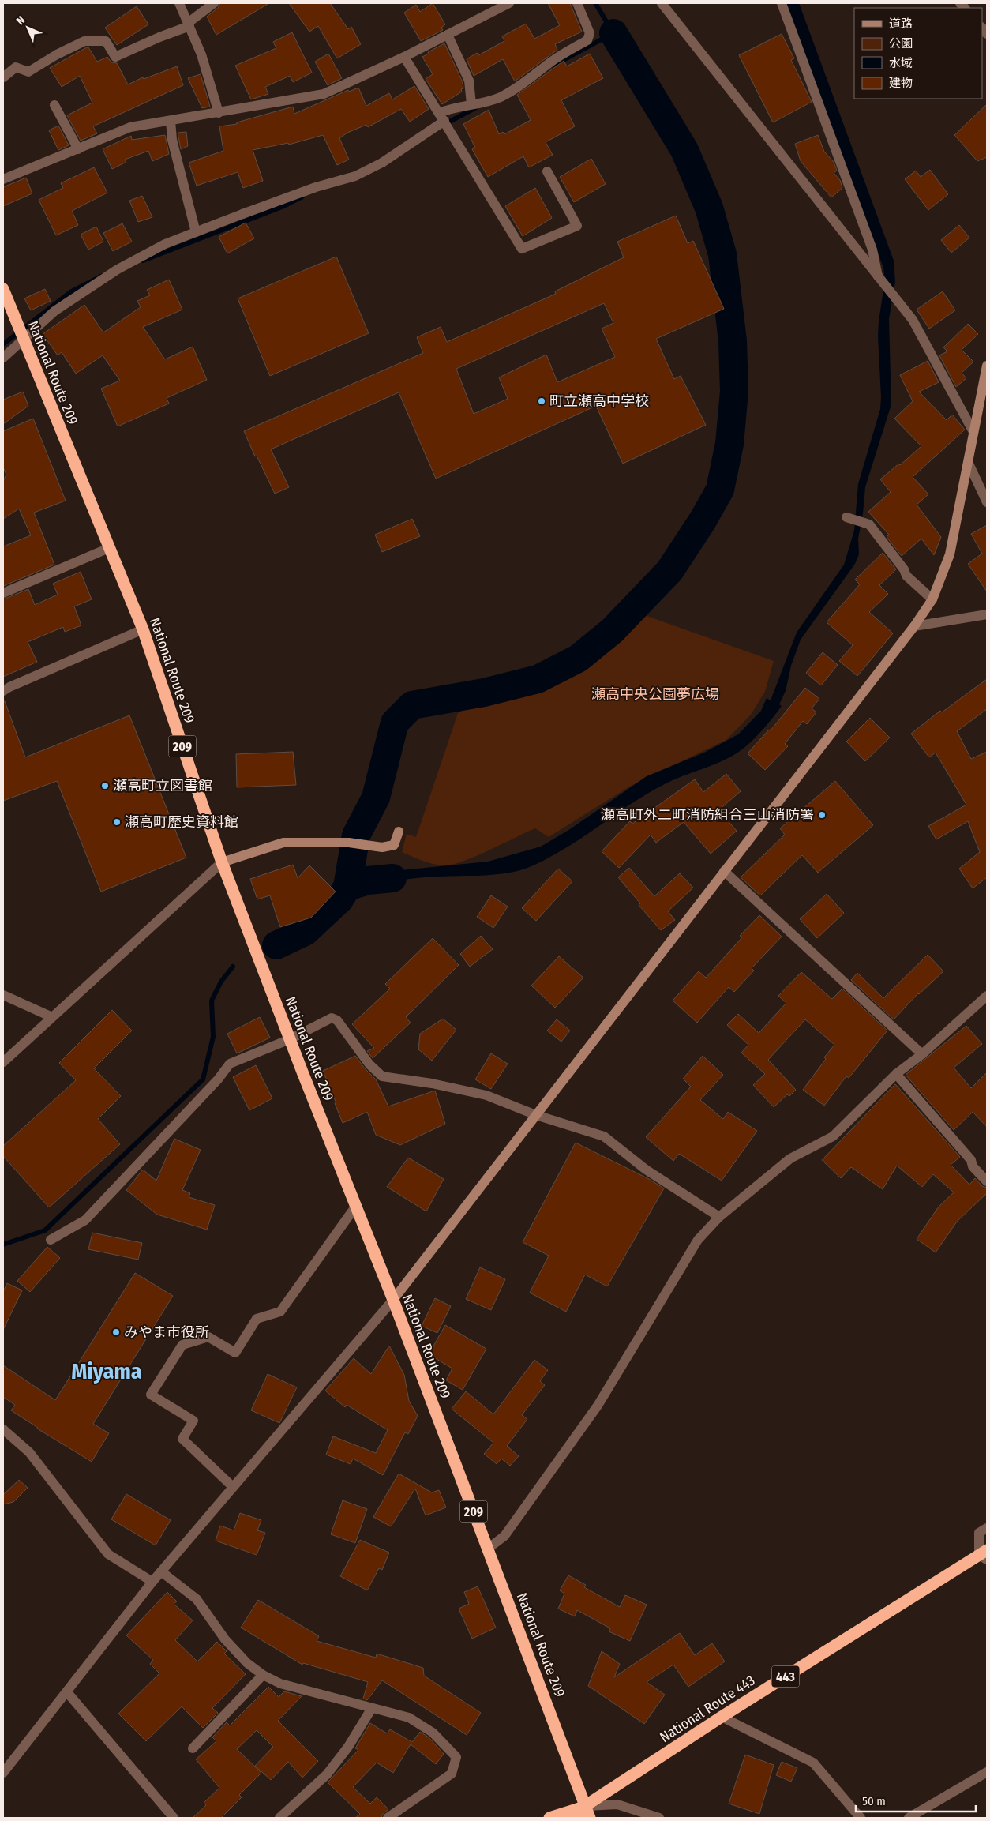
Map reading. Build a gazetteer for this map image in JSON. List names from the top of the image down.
{
  "streets": {
    "highway": [
      "National Route 209",
      "209",
      "443",
      "National Route 443"
    ]
  },
  "crossings": [
    ["National Route 209", "443"],
    ["National Route 209", "National Route 443"],
    ["443", "National Route 443"]
  ],
  "districts": ["Miyama"],
  "parks": ["瀬高中央公園夢広場"],
  "places": [
    "町立瀬高中学校",
    "瀬高町立図書館",
    "瀬高町外二町消防組合三山消防署",
    "瀬高町歴史資料館",
    "みやま市役所"
  ],
  "legend": [
    "道路",
    "公園",
    "水域",
    "建物"
  ],
  "scale_bar": "50 m",
  "north": "top left"
}
